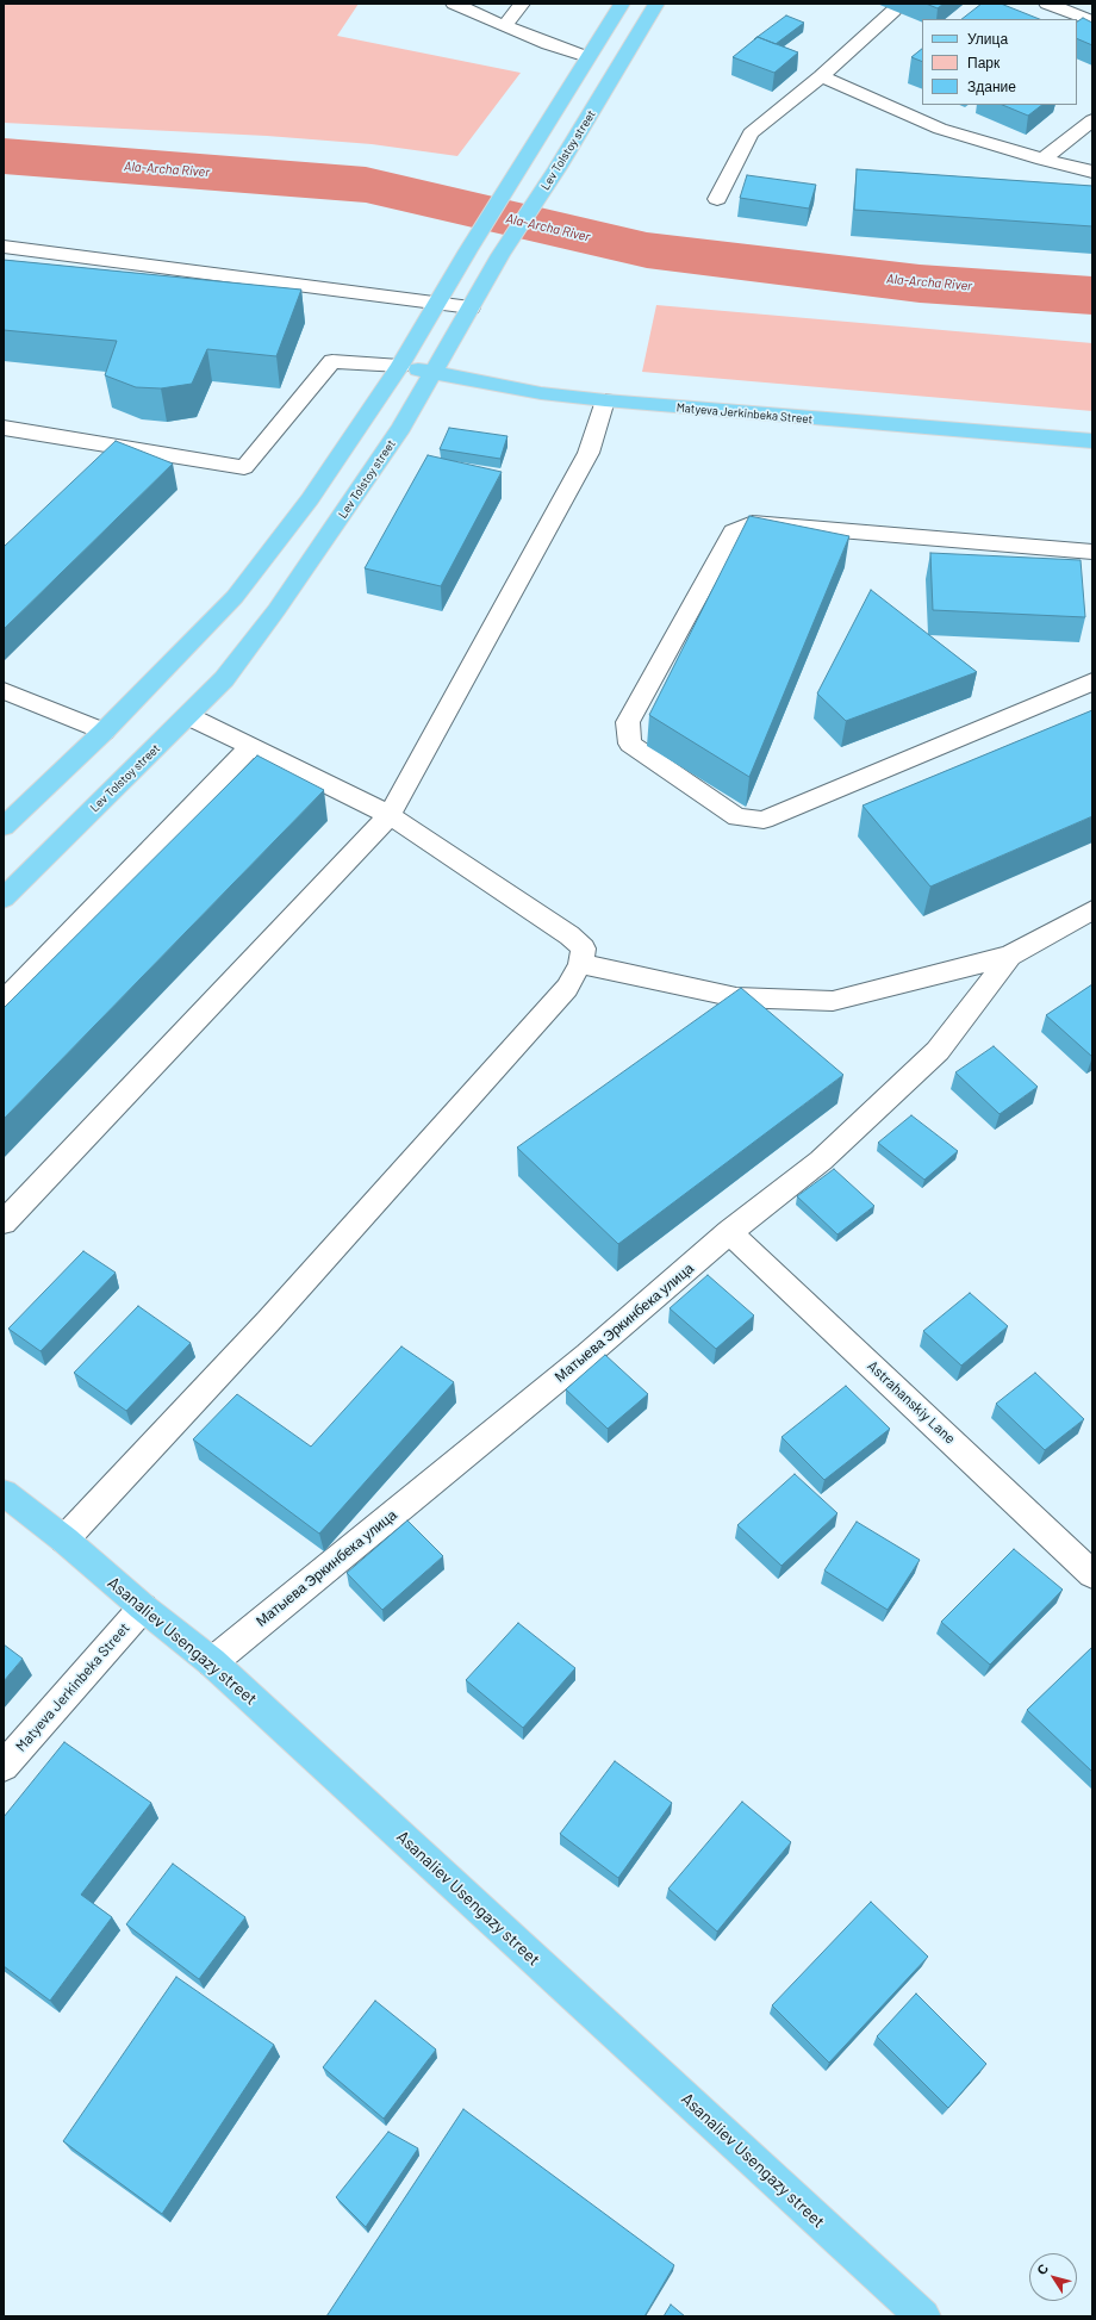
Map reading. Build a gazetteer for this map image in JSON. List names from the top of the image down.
{
  "streets": {
    "main road": ["Lev Tolstoy street", "Matyeva Jerkinbeka Street", "Asanaliev Usengazy street"],
    "street": ["Матыева Эркинбека улица", "Astrahanskiy Lane"]
  },
  "crossings": [
    ["Lev Tolstoy street", "Matyeva Jerkinbeka Street"],
    ["Matyeva Jerkinbeka Street", "Asanaliev Usengazy street"],
    ["Матыева Эркинбека улица", "Astrahanskiy Lane"],
    ["Матыева Эркинбека улица", "Asanaliev Usengazy street"]
  ],
  "water": ["Ala-Archa River"],
  "legend": ["Улица", "Парк", "Здание"],
  "north": "top left"
}
